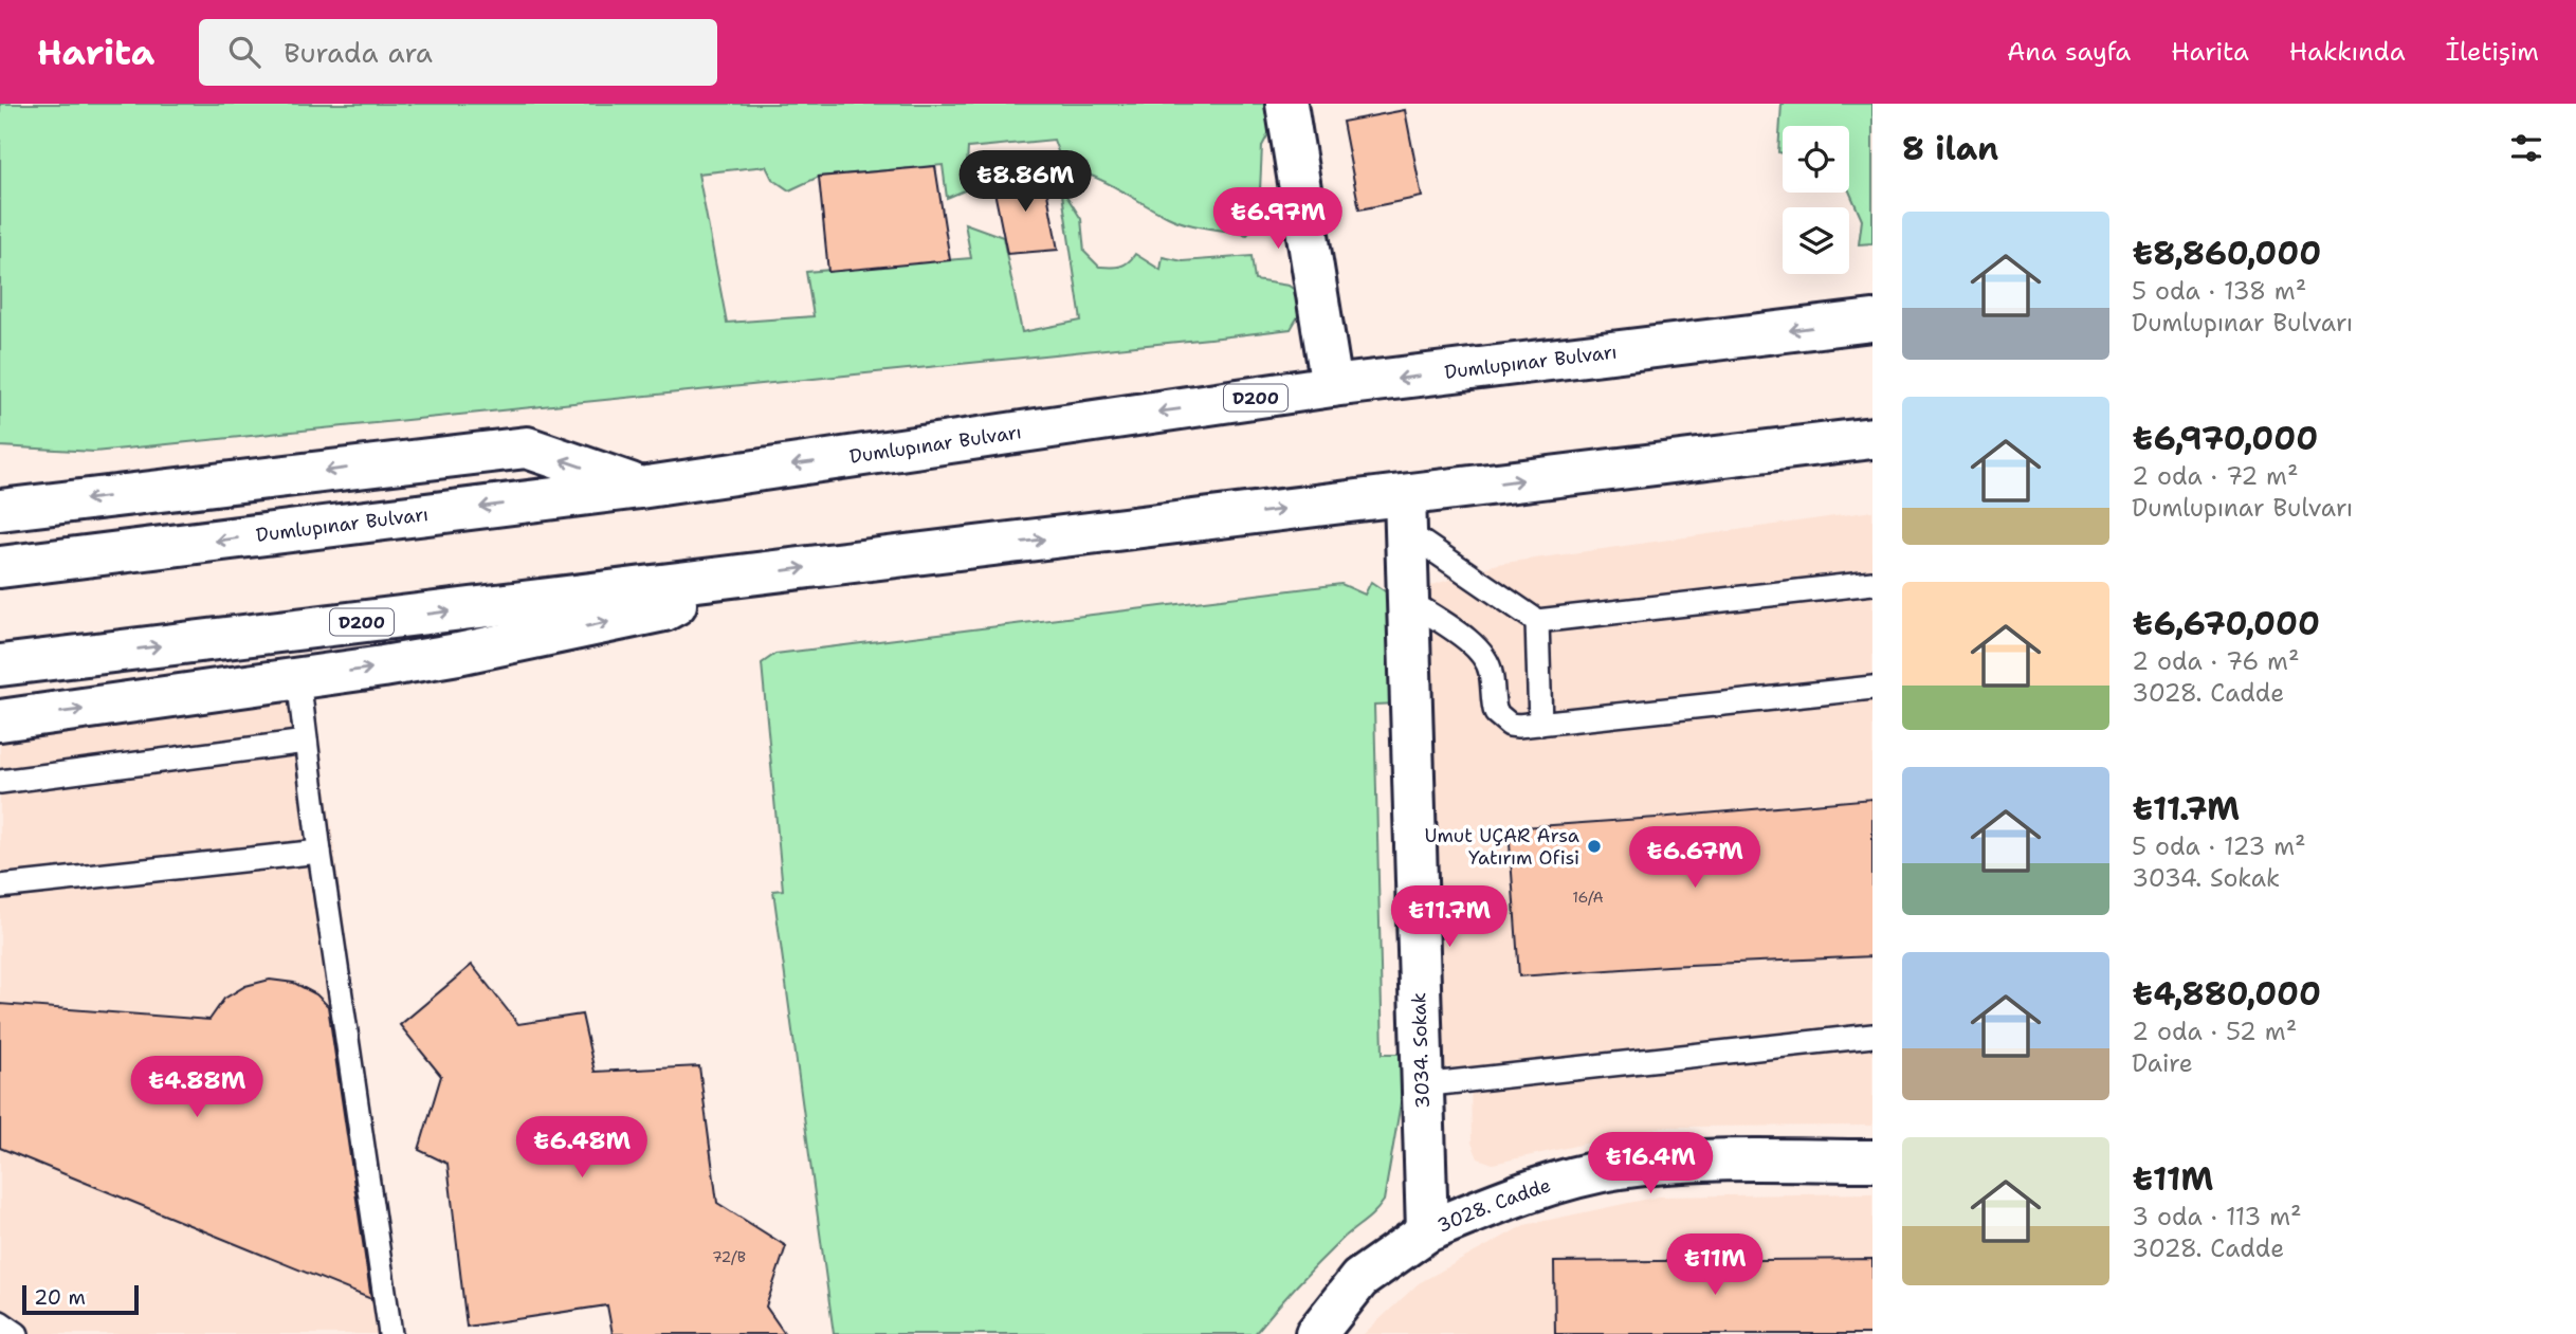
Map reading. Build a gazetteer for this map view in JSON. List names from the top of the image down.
{
  "streets": {
    "main road": [
      "Dumlupınar Bulvarı",
      "D200",
      "3034. Sokak",
      "3028. Cadde"
    ]
  },
  "crossings": [
    ["D200", "3034. Sokak"],
    ["3034. Sokak", "3028. Cadde"]
  ],
  "places": ["Umut UÇAR Arsa Yatırım Ofisi"],
  "house_numbers": ["16/A", "72/B"],
  "scale_bar": "20 m",
  "page": {
    "header": "Harita",
    "search": "Burada ara",
    "nav": [
      "Ana sayfa",
      "Harita",
      "Hakkında",
      "İletişim"
    ],
    "heading": "8 ilan",
    "price": [
      "₺8.86M",
      "₺6.97M",
      "₺6.67M",
      "₺11.7M",
      "₺4.88M",
      "₺6.48M",
      "₺16.4M",
      "₺11M"
    ],
    "list": [
      {
        "name": "₺8,860,000",
        "note": "5 oda · 138 m² · Dumlupınar Bulvarı"
      },
      {
        "name": "₺6,970,000",
        "note": "2 oda · 72 m² · Dumlupınar Bulvarı"
      },
      {
        "name": "₺6,670,000",
        "note": "2 oda · 76 m² · 3028. Cadde"
      },
      {
        "name": "₺11.7M",
        "note": "5 oda · 123 m² · 3034. Sokak"
      },
      {
        "name": "₺4,880,000",
        "note": "2 oda · 52 m² · Daire"
      },
      {
        "name": "₺11M",
        "note": "3 oda · 113 m² · 3028. Cadde"
      }
    ],
    "scale": "20 m"
  }
}
